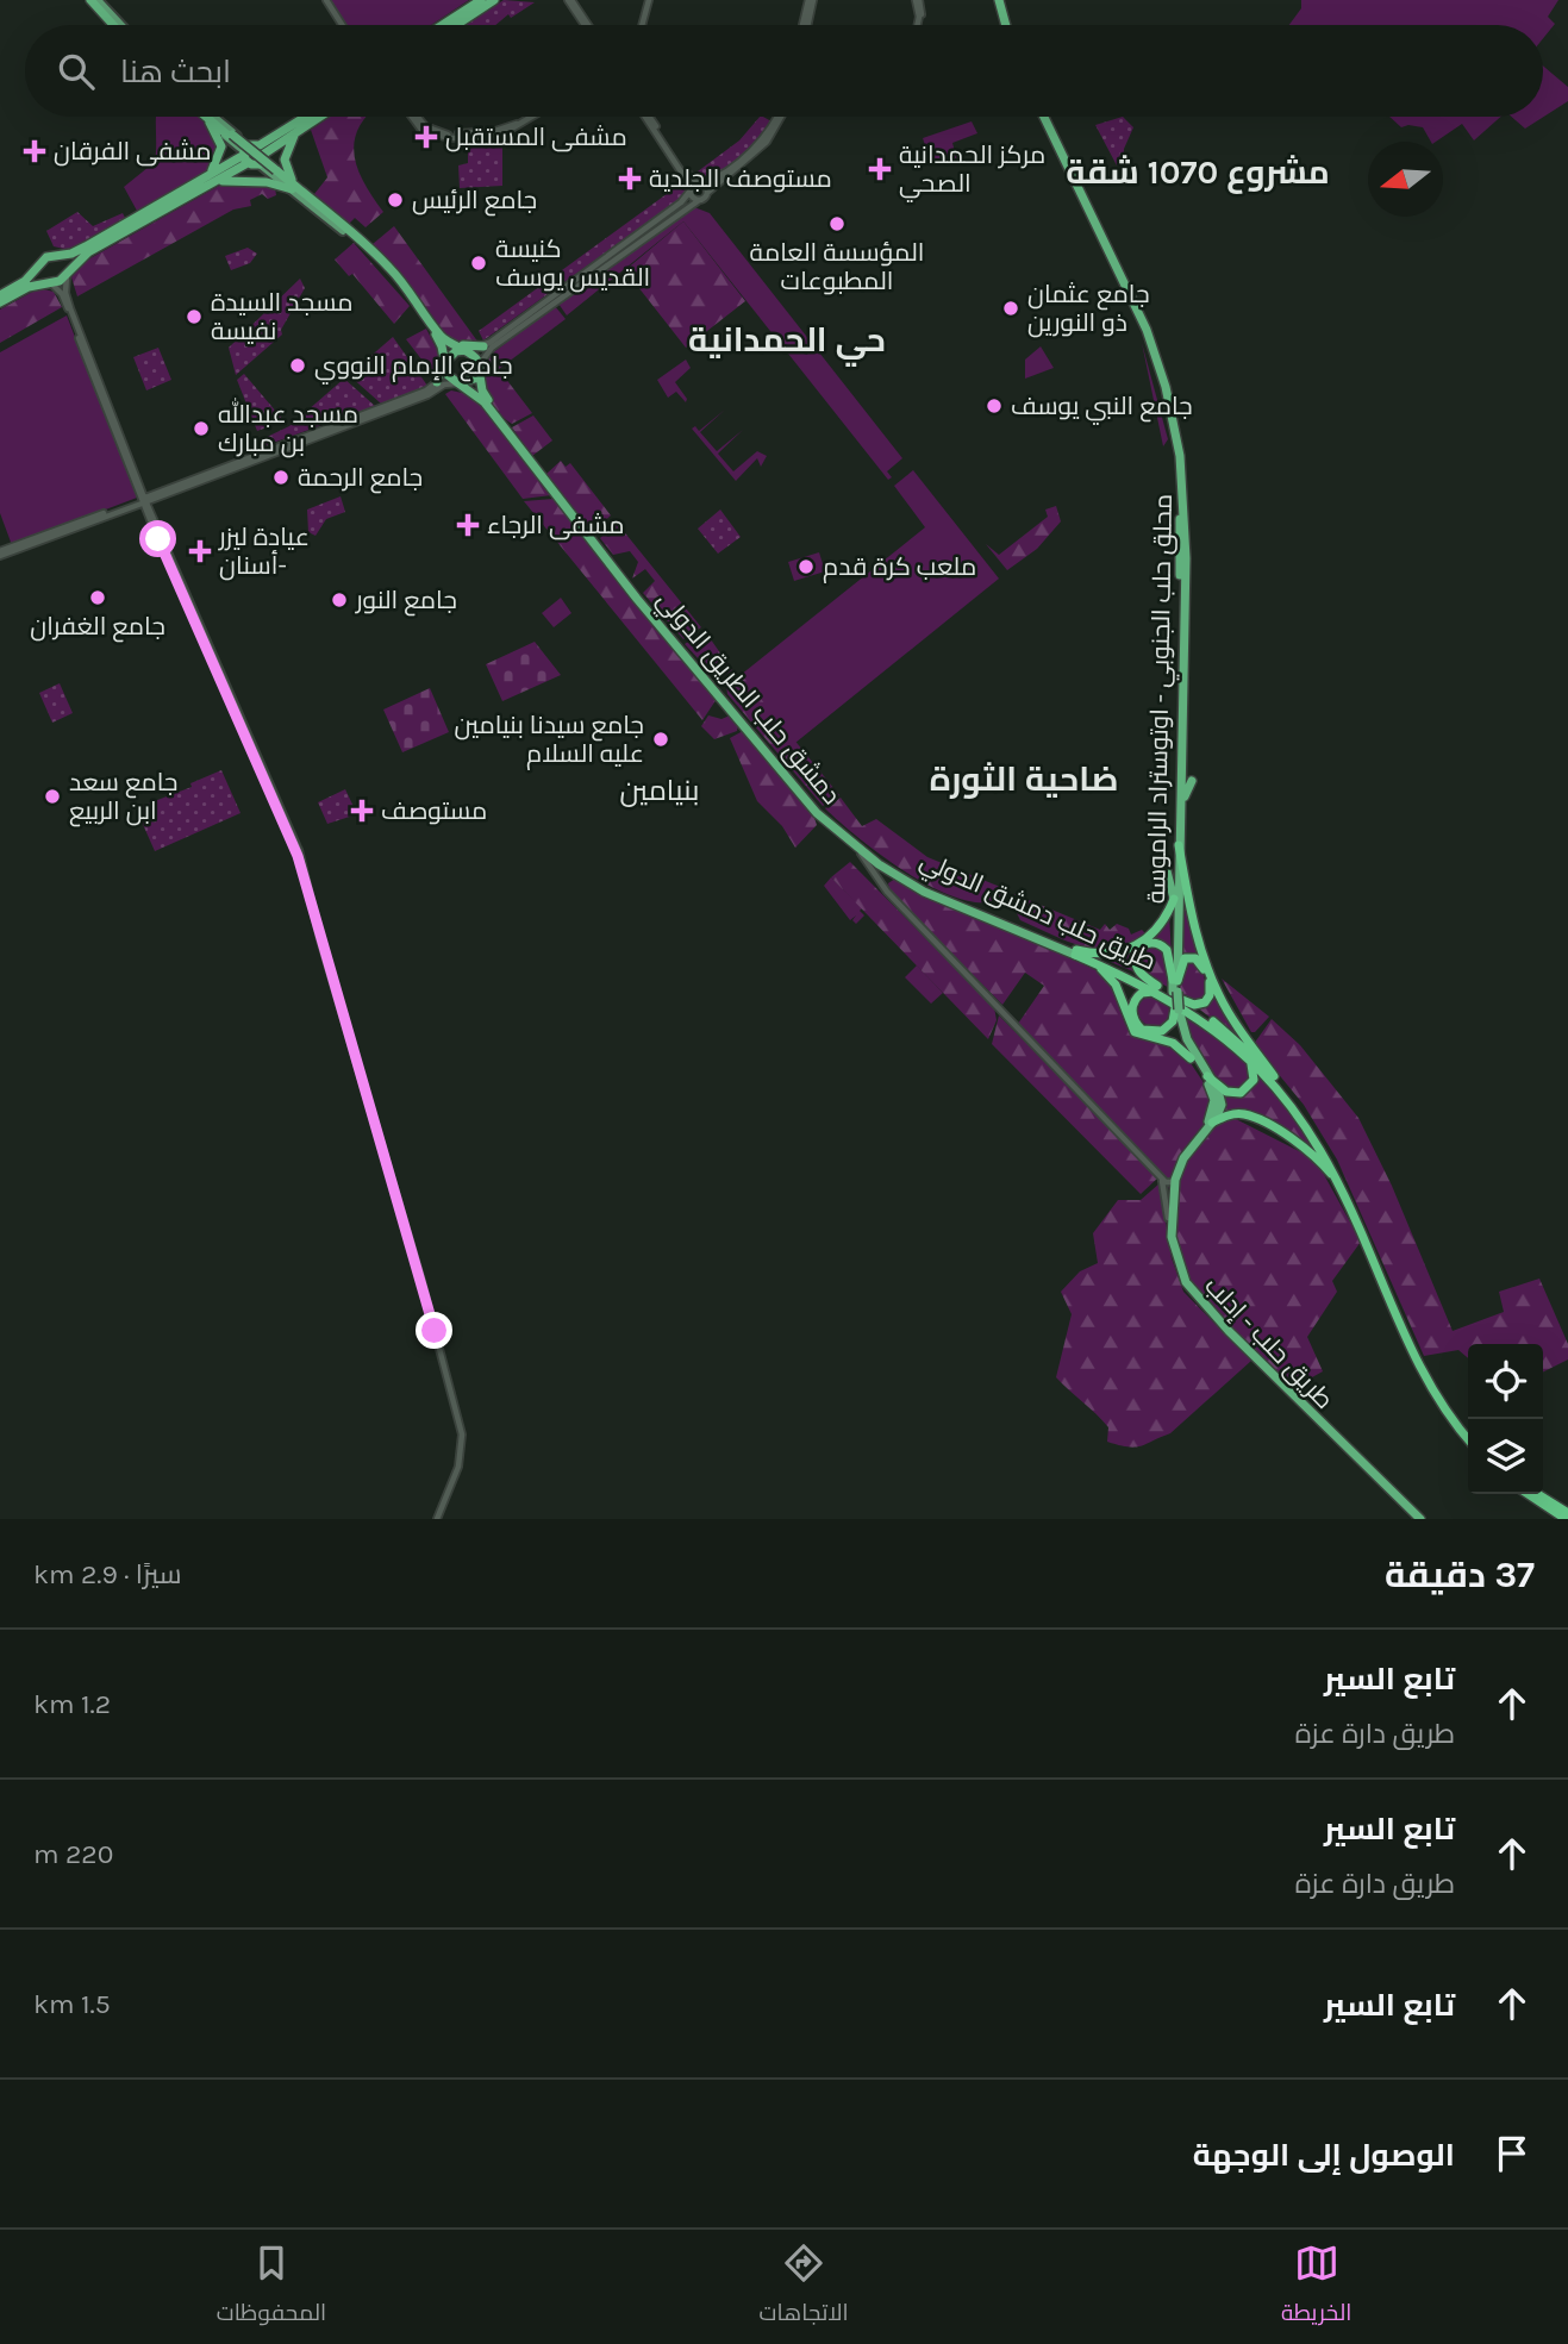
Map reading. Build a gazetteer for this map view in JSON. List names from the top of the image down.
{
  "streets": {
    "highway": [
      "دمشق حلب الطريق الدولي",
      "محلق حلب الجنوبي - اوتوستراد الراموسة",
      "طريق حلب دمشق الدولي",
      "طريق حلب - إدلب"
    ]
  },
  "crossings": [
    ["دمشق حلب الطريق الدولي", "طريق حلب دمشق الدولي"],
    ["محلق حلب الجنوبي - اوتوستراد الراموسة", "طريق حلب دمشق الدولي"]
  ],
  "districts": [
    "مشروع 1070 شقة",
    "حي الحمدانية",
    "ضاحية الثورة",
    "بنيامين"
  ],
  "places": {
    "health": [
      "مشفى المستقبل",
      "مشفى الفرقان",
      "مركز الحمدانية الصحي",
      "مستوصف الجلدية",
      "مشفى الرجاء",
      "عيادة ليزر أسنان-",
      "مستوصف"
    ],
    "other": [
      "جامع الرئيس",
      "المؤسسة العامة المطبوعات",
      "كنيسة القديس يوسف",
      "جامع عثمان ذو النورين",
      "مسجد السيدة نفيسة",
      "جامع الإمام النووي",
      "جامع النبي يوسف",
      "مسجد عبدالله بن مبارك",
      "جامع الرحمة",
      "ملعب كرة قدم",
      "جامع الغفران",
      "جامع النور",
      "جامع سيدنا بنيامين عليه السلام",
      "جامع سعد ابن الربيع"
    ]
  },
  "north": "left",
  "page": {
    "search": "ابحث هنا",
    "heading": ["37 دقيقة", "سيرًا · 2.9 km"],
    "list": [
      ["تابع السير", "طريق دارة عزة", "1.2 km"],
      ["تابع السير", "طريق دارة عزة", "220 m"],
      ["تابع السير", "1.5 km"],
      "الوصول إلى الوجهة"
    ],
    "nav": ["الخريطة", "الاتجاهات", "المحفوظات"]
  }
}
